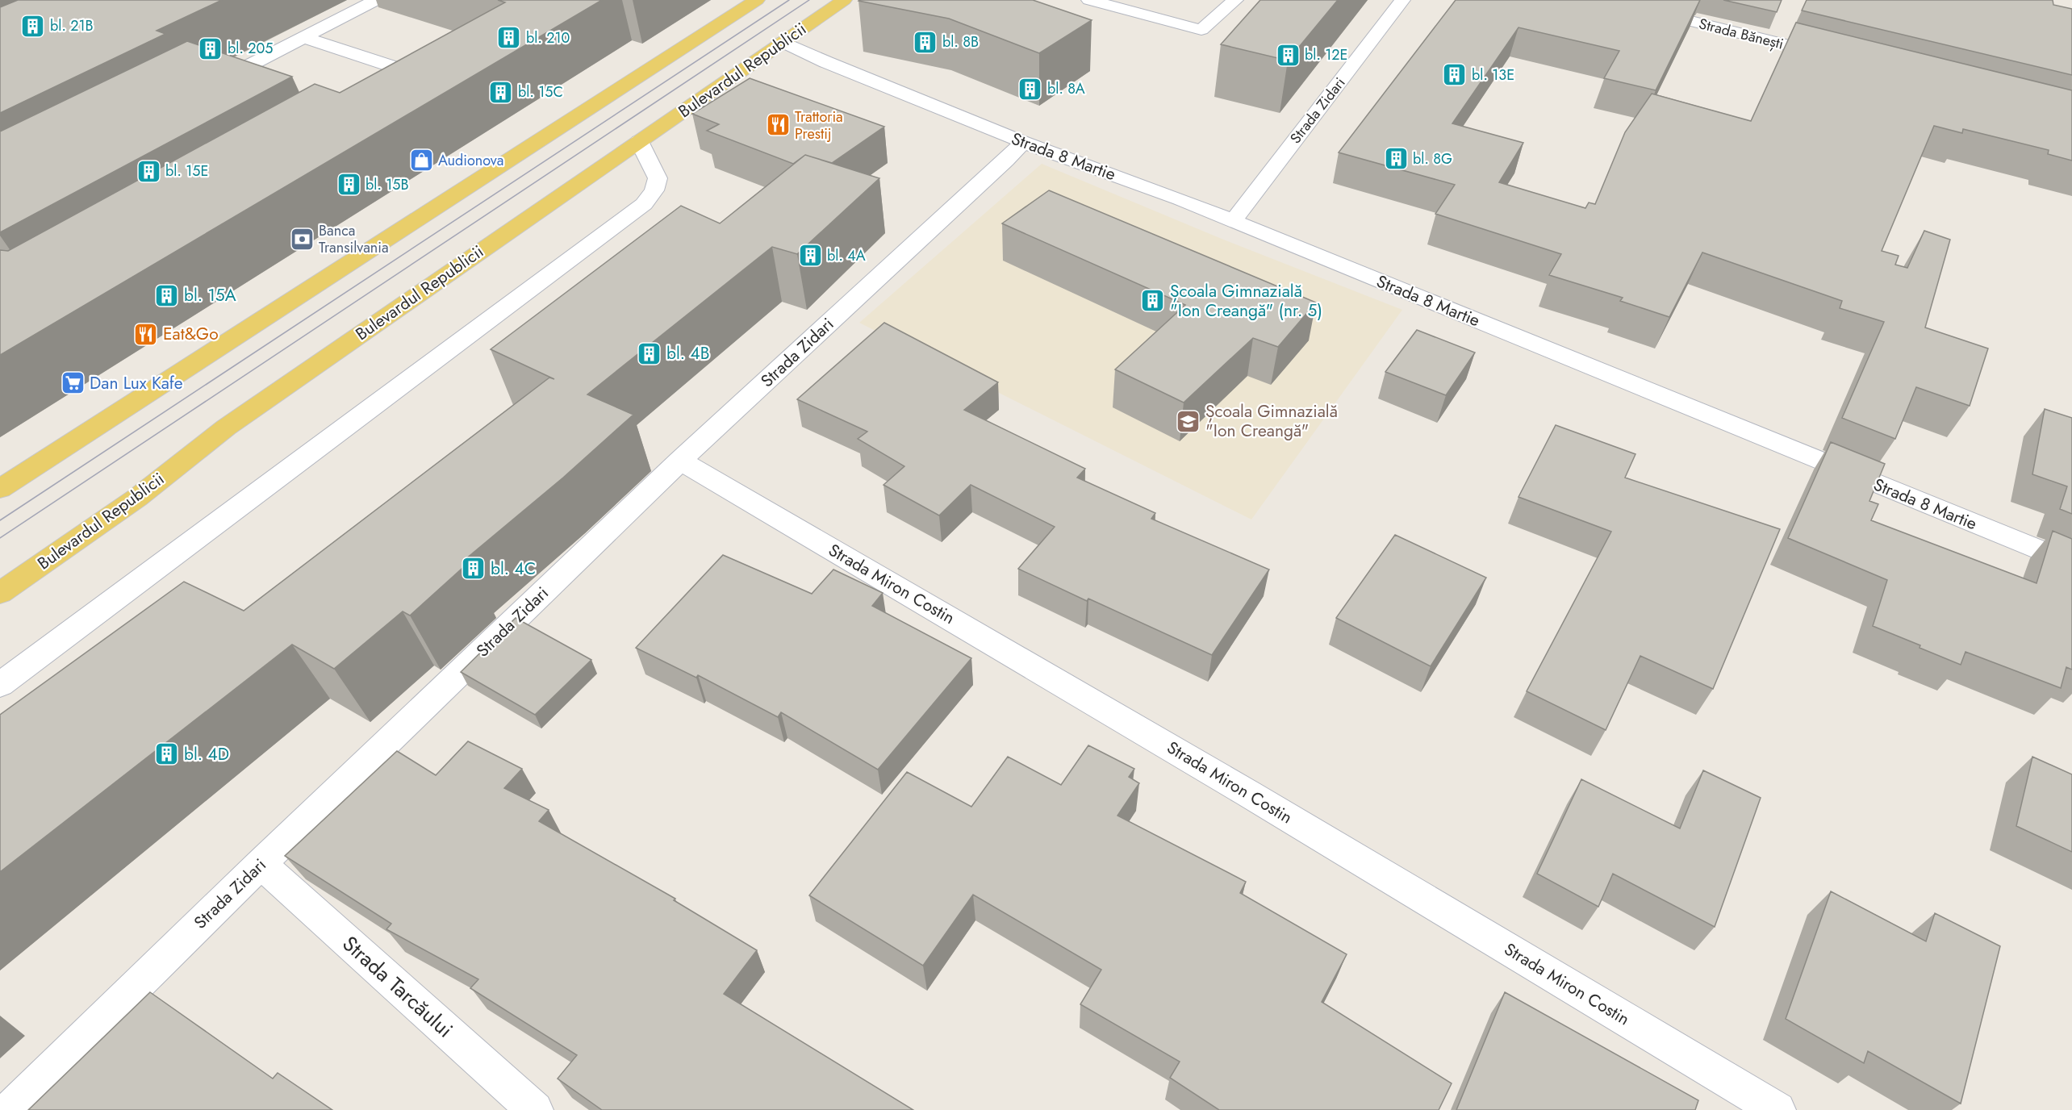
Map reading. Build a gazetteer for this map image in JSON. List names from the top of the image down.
{
  "streets": {
    "main road": ["Bulevardul Republicii"],
    "street": [
      "Strada Bănești",
      "Strada Zidari",
      "Strada 8 Martie",
      "Strada Miron Costin",
      "Strada Tarcăului"
    ]
  },
  "crossings": [
    ["Bulevardul Republicii", "Strada 8 Martie"],
    ["Strada Zidari", "Strada 8 Martie"],
    ["Strada Zidari", "Strada Miron Costin"],
    ["Strada Zidari", "Strada Tarcăului"]
  ],
  "places": {
    "building": [
      "bl. 21B",
      "bl. 210",
      "bl. 8B",
      "bl. 205",
      "bl. 12E",
      "bl. 13E",
      "bl. 8A",
      "bl. 15C",
      "bl. 8G",
      "bl. 15E",
      "bl. 15B",
      "bl. 4A",
      "bl. 15A",
      "Școala Gimnazială \"Ion Creangă\" (nr. 5)",
      "bl. 4B",
      "bl. 4C",
      "bl. 4D"
    ],
    "restaurant": ["Trattoria Prestij", "Eat&Go"],
    "shop": ["Audionova"],
    "bank": ["Banca Transilvania"],
    "supermarket": ["Dan Lux Kafe"],
    "school or university": ["Școala Gimnazială \"Ion Creangă\""]
  }
}
